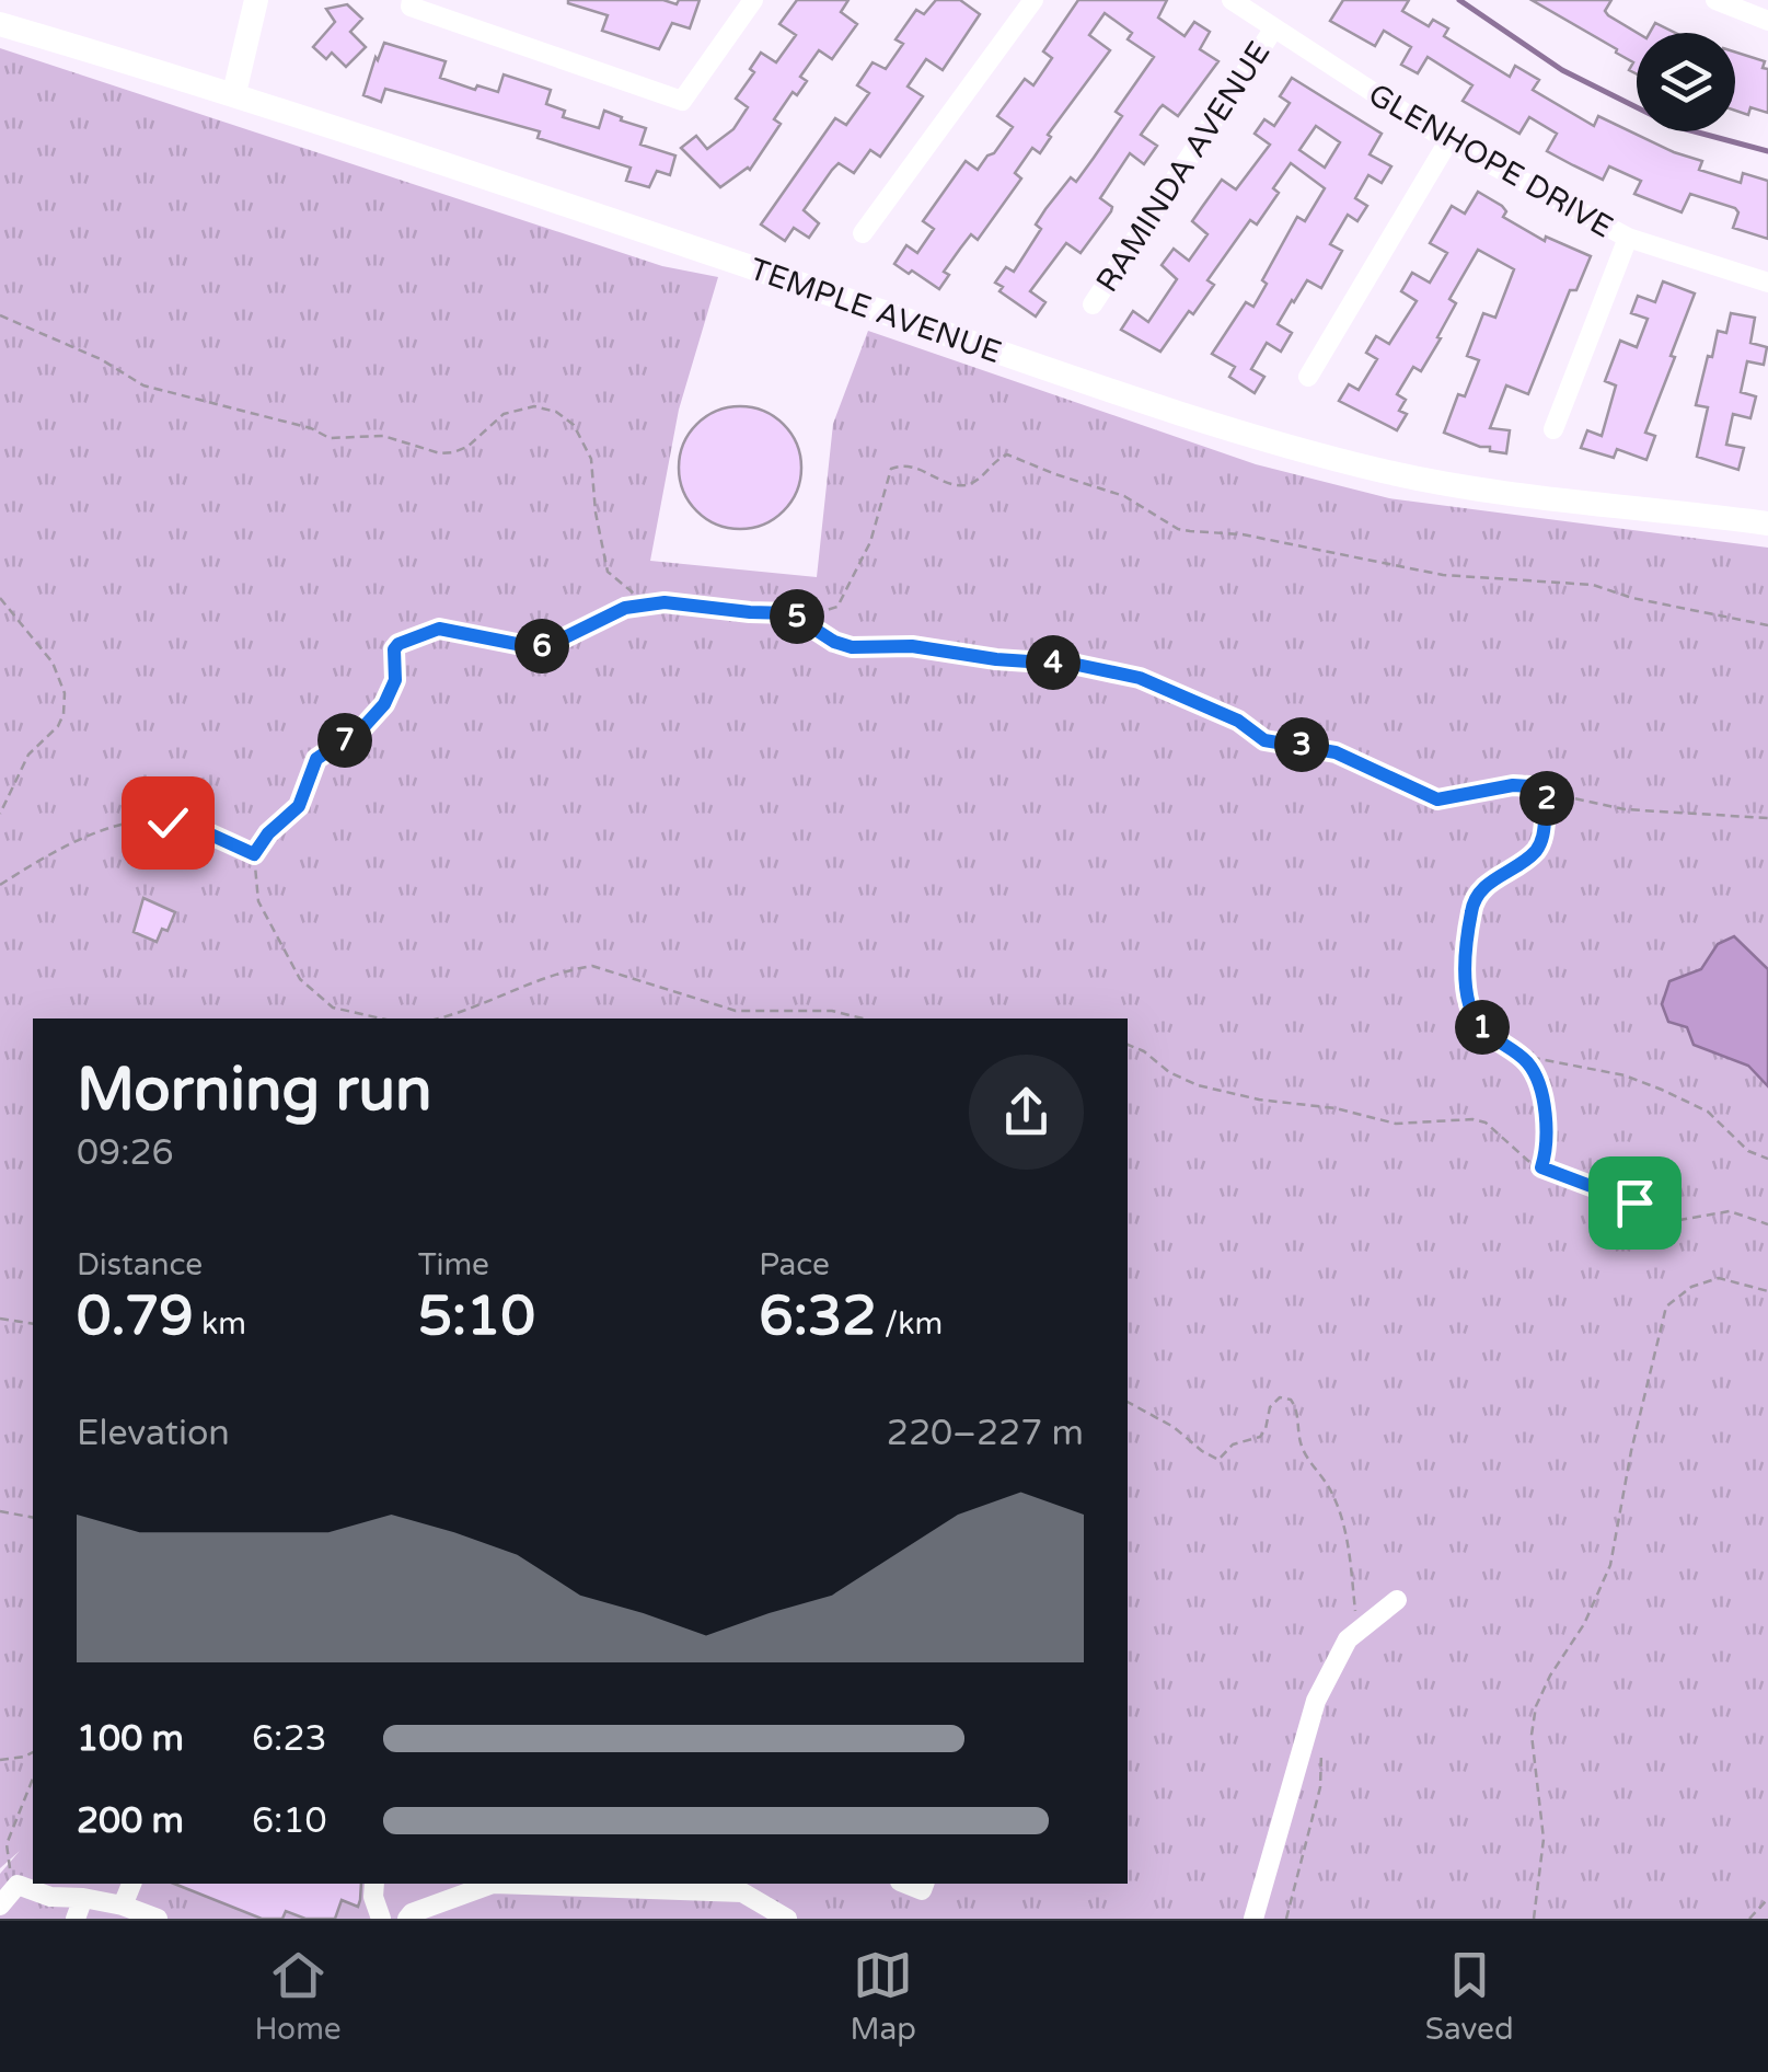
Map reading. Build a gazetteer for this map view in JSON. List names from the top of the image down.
{
  "streets": {
    "main road": ["TEMPLE AVENUE"],
    "street": ["GLENHOPE DRIVE", "RAMINDA AVENUE"]
  },
  "crossings": [
    ["GLENHOPE DRIVE", "RAMINDA AVENUE"]
  ],
  "page": {
    "pins": [
      "5",
      "6",
      "4",
      "7",
      "3",
      "2",
      "1"
    ],
    "heading": ["Morning run", "09:26"],
    "stats": [
      ["Distance", "0.79 km"],
      ["Time", "5:10"],
      ["Pace", "6:32 /km"]
    ],
    "chart": ["Elevation", "220–227 m"],
    "list": [
      {
        "name": "100 m",
        "note": "6:23"
      },
      {
        "name": "200 m",
        "note": "6:10"
      }
    ],
    "tabs": ["Home", "Map", "Saved"]
  }
}
